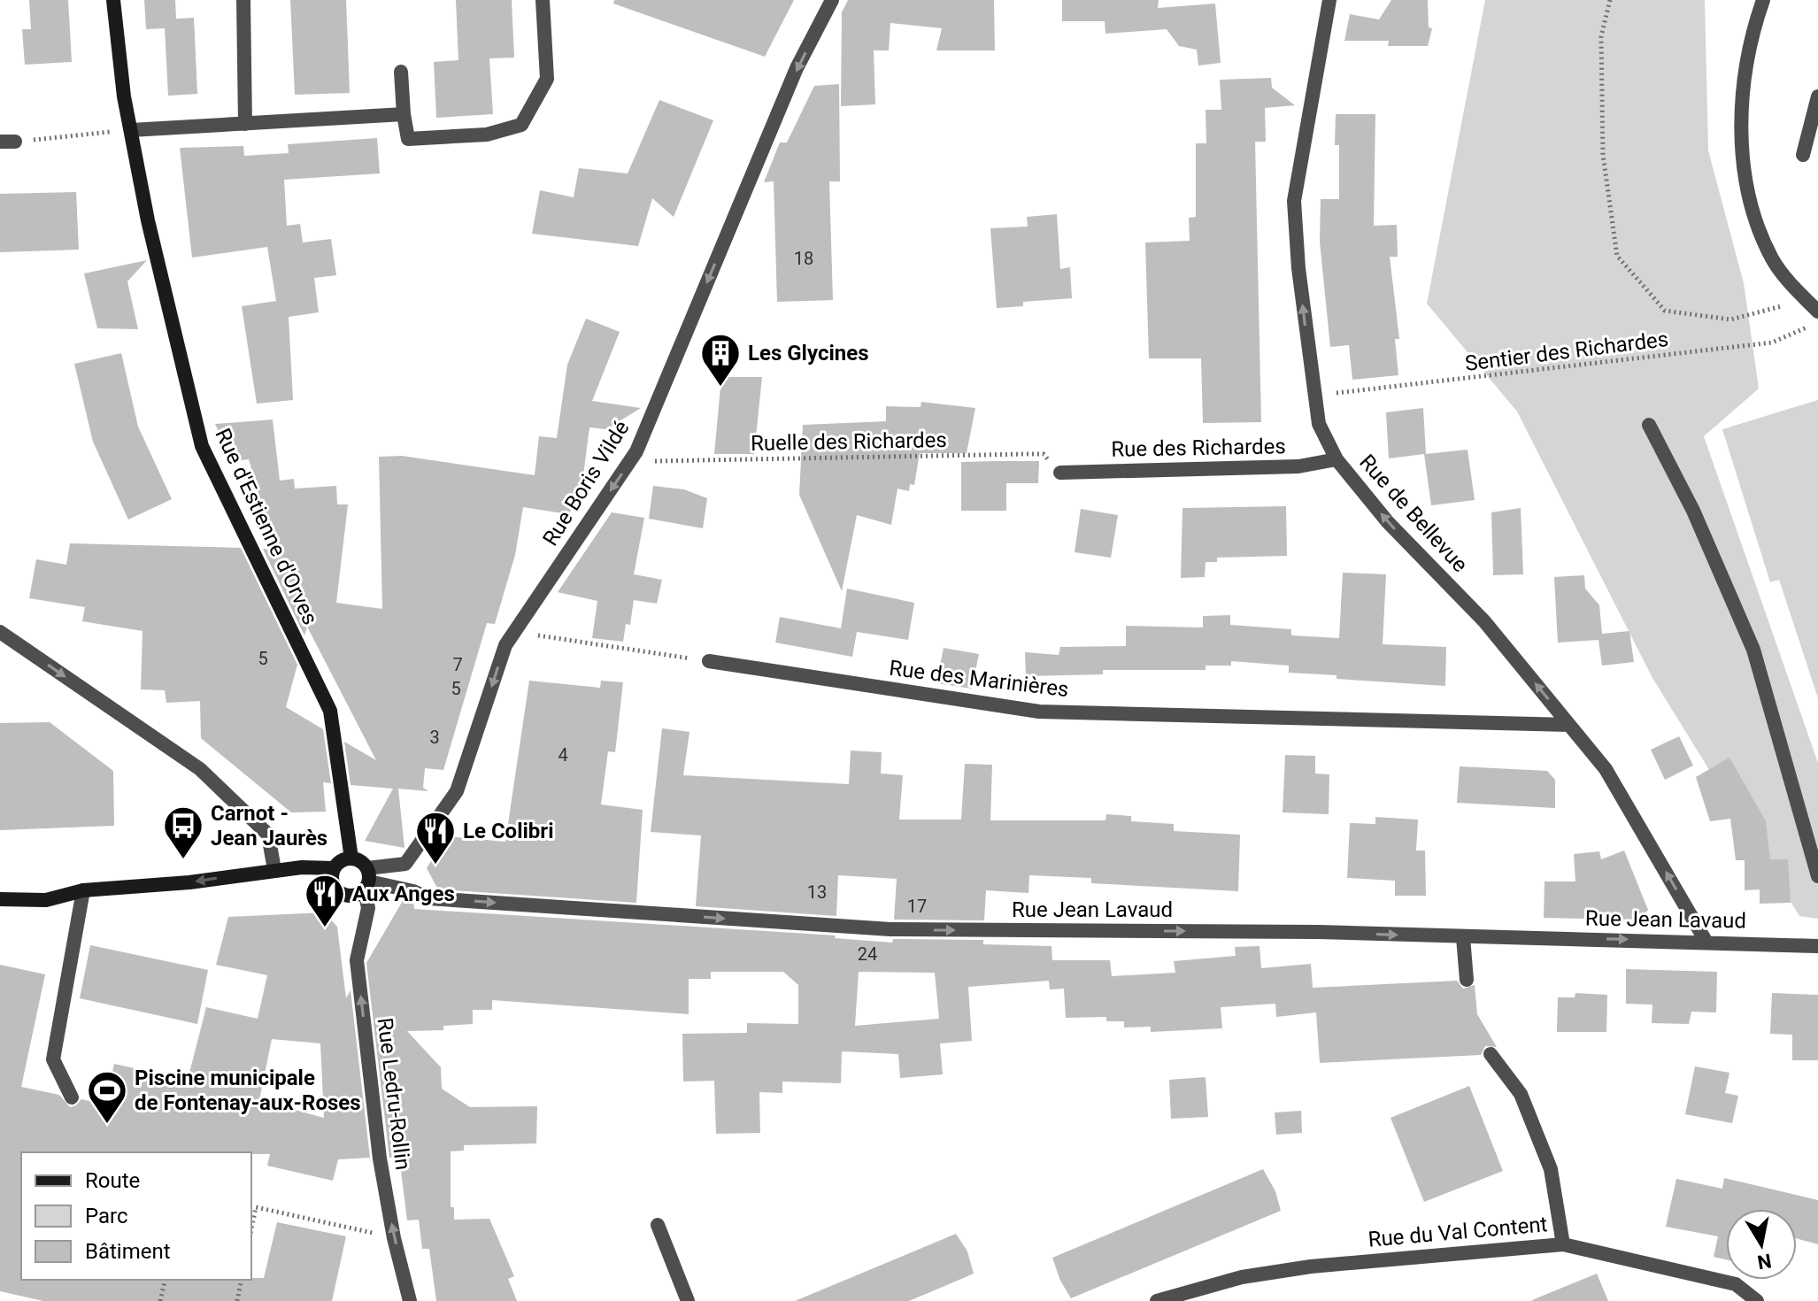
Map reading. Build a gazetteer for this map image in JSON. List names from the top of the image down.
{
  "streets": {
    "main road": ["Rue d'Estienne d'Orves"],
    "street": [
      "Rue des Richardes",
      "Rue Boris Vildé",
      "Rue de Bellevue",
      "Rue des Marinières",
      "Rue Jean Lavaud",
      "Rue Ledru-Rollin",
      "Rue du Val Content"
    ],
    "path": ["Sentier des Richardes", "Ruelle des Richardes"]
  },
  "crossings": [
    ["Sentier des Richardes", "Rue de Bellevue"],
    ["Ruelle des Richardes", "Rue des Richardes"],
    ["Ruelle des Richardes", "Rue Boris Vildé"],
    ["Rue des Richardes", "Rue de Bellevue"],
    ["Rue de Bellevue", "Rue des Marinières"],
    ["Rue de Bellevue", "Rue Jean Lavaud"],
    ["Rue d'Estienne d'Orves", "Rue Jean Lavaud"],
    ["Rue d'Estienne d'Orves", "Rue Ledru-Rollin"],
    ["Rue Jean Lavaud", "Rue Ledru-Rollin"]
  ],
  "one_way": [
    "Rue Boris Vildé",
    "Rue de Bellevue",
    "Rue Jean Lavaud",
    "Rue Ledru-Rollin"
  ],
  "places": {
    "building": ["Les Glycines"],
    "bus stop": ["Carnot - Jean Jaurès"],
    "restaurant": ["Le Colibri", "Aux Anges"],
    "sports": ["Piscine municipale de Fontenay-aux-Roses"]
  },
  "house_numbers": [
    "18",
    "5",
    "7",
    "5",
    "3",
    "4",
    "13",
    "17",
    "24"
  ],
  "legend": ["Route", "Parc", "Bâtiment"],
  "north": "bottom"
}
